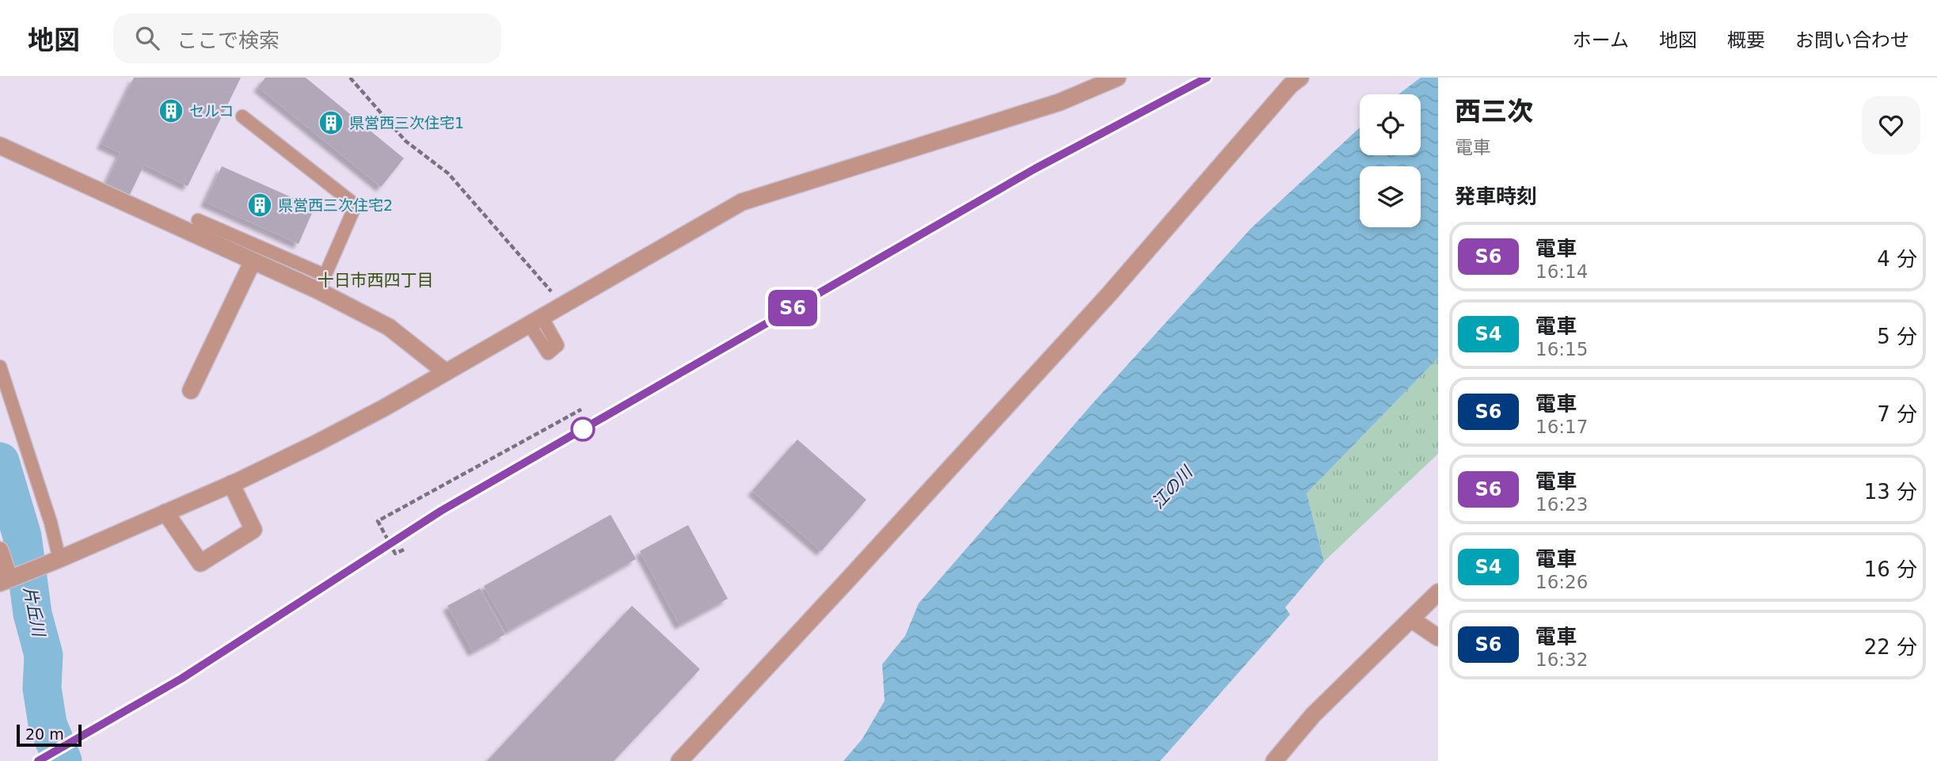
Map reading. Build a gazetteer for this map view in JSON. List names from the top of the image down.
{
  "districts": ["十日市西四丁目"],
  "water": ["江の川", "片丘川"],
  "places": {
    "building": ["セルコ", "県営西三次住宅1", "県営西三次住宅2"]
  },
  "scale_bar": "20 m",
  "page": {
    "header": "地図",
    "search": "ここで検索",
    "nav": [
      "ホーム",
      "地図",
      "概要",
      "お問い合わせ"
    ],
    "on_map": "S6",
    "heading": [
      ["西三次", "電車"],
      "発車時刻"
    ],
    "list": [
      {
        "mark": "S6",
        "name": "電車",
        "note": "16:14",
        "value": "4 分"
      },
      {
        "mark": "S4",
        "name": "電車",
        "note": "16:15",
        "value": "5 分"
      },
      {
        "mark": "S6",
        "name": "電車",
        "note": "16:17",
        "value": "7 分"
      },
      {
        "mark": "S6",
        "name": "電車",
        "note": "16:23",
        "value": "13 分"
      },
      {
        "mark": "S4",
        "name": "電車",
        "note": "16:26",
        "value": "16 分"
      },
      {
        "mark": "S6",
        "name": "電車",
        "note": "16:32",
        "value": "22 分"
      }
    ],
    "scale": "20 m"
  }
}
